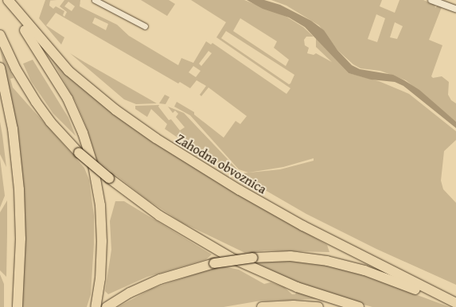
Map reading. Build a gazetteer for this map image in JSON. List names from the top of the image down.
{
  "streets": {
    "highway": ["Zahodna obvoznica"]
  }
}
